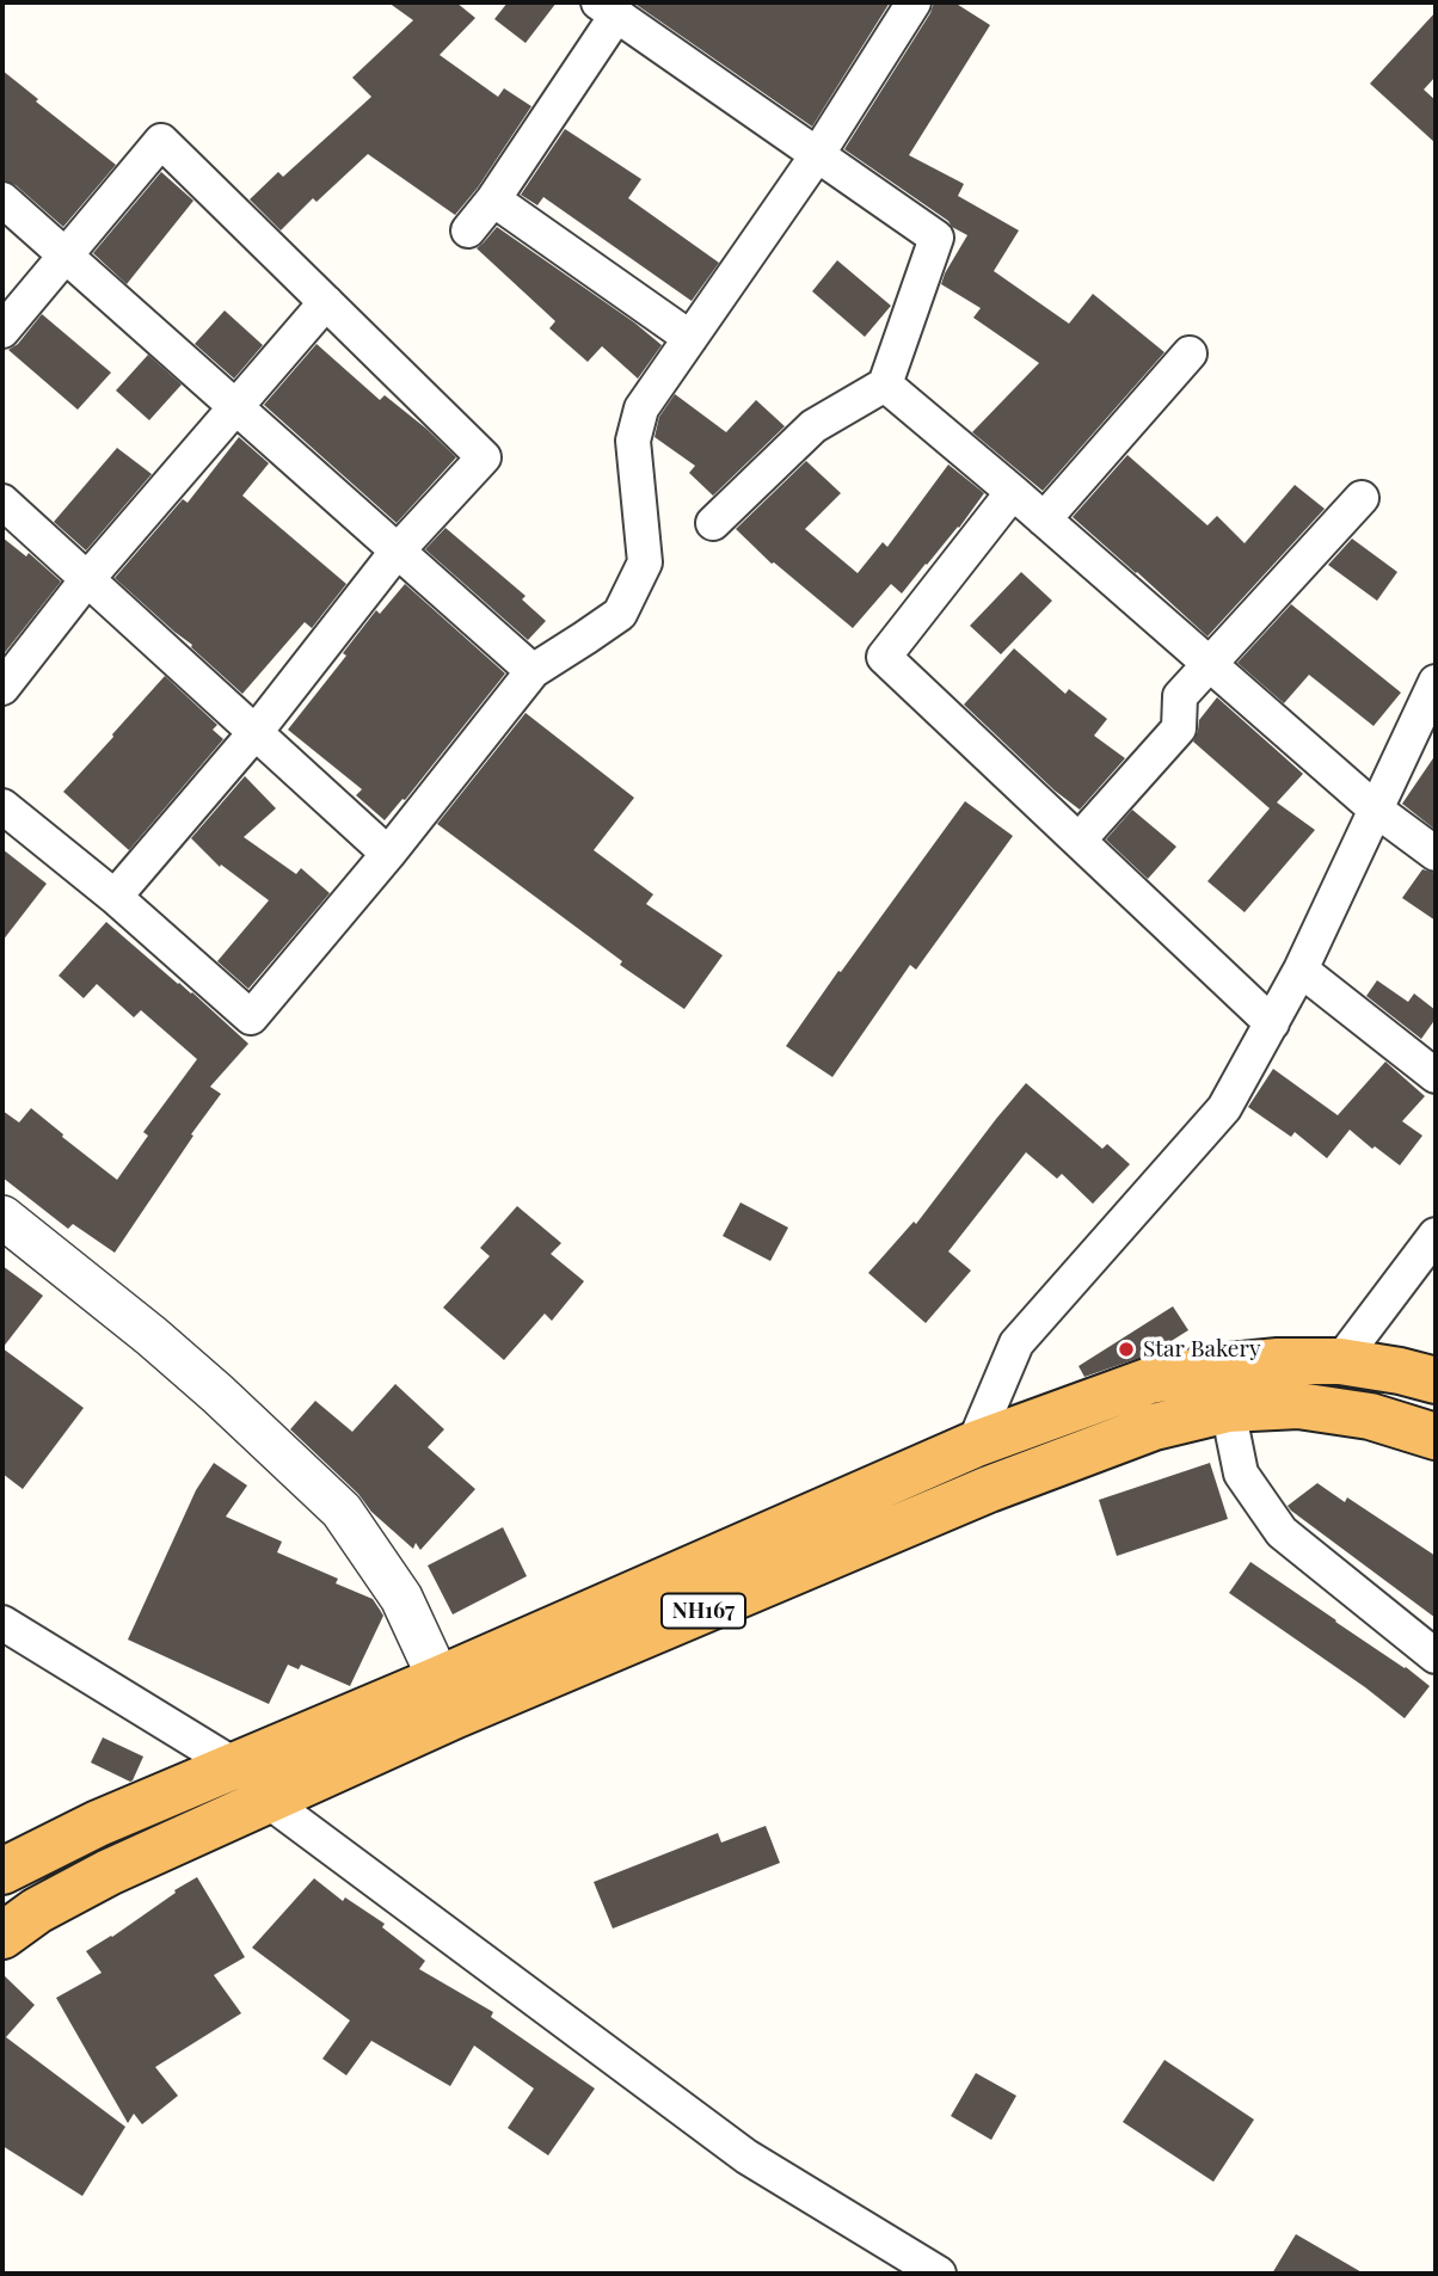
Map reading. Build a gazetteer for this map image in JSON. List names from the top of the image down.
{
  "streets": {
    "highway": ["NH167"]
  },
  "places": ["Star Bakery"]
}
